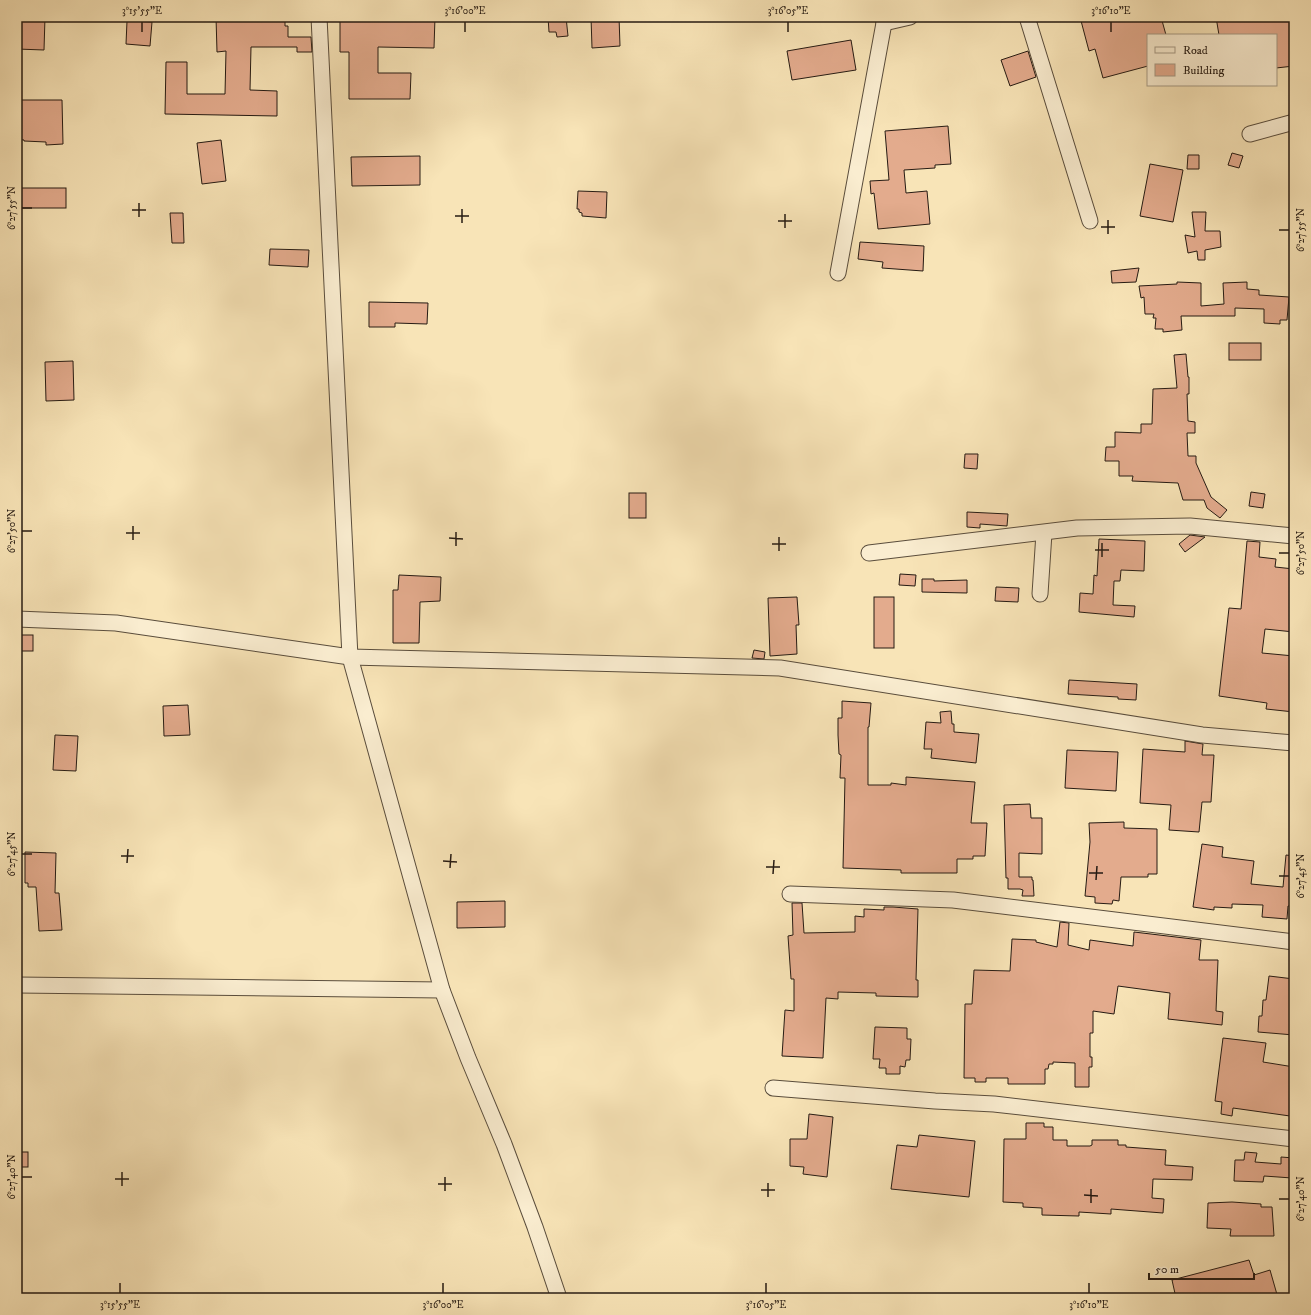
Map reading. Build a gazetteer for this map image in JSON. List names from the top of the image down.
{
  "legend": ["Road", "Building"],
  "scale_bar": "50 m",
  "coordinates": [
    "3°15'55\"E",
    "3°16'00\"E",
    "3°16'05\"E",
    "3°16'10\"E",
    "6°27'55\"N",
    "6°27'50\"N",
    "6°27'45\"N",
    "6°27'40\"N"
  ]
}
